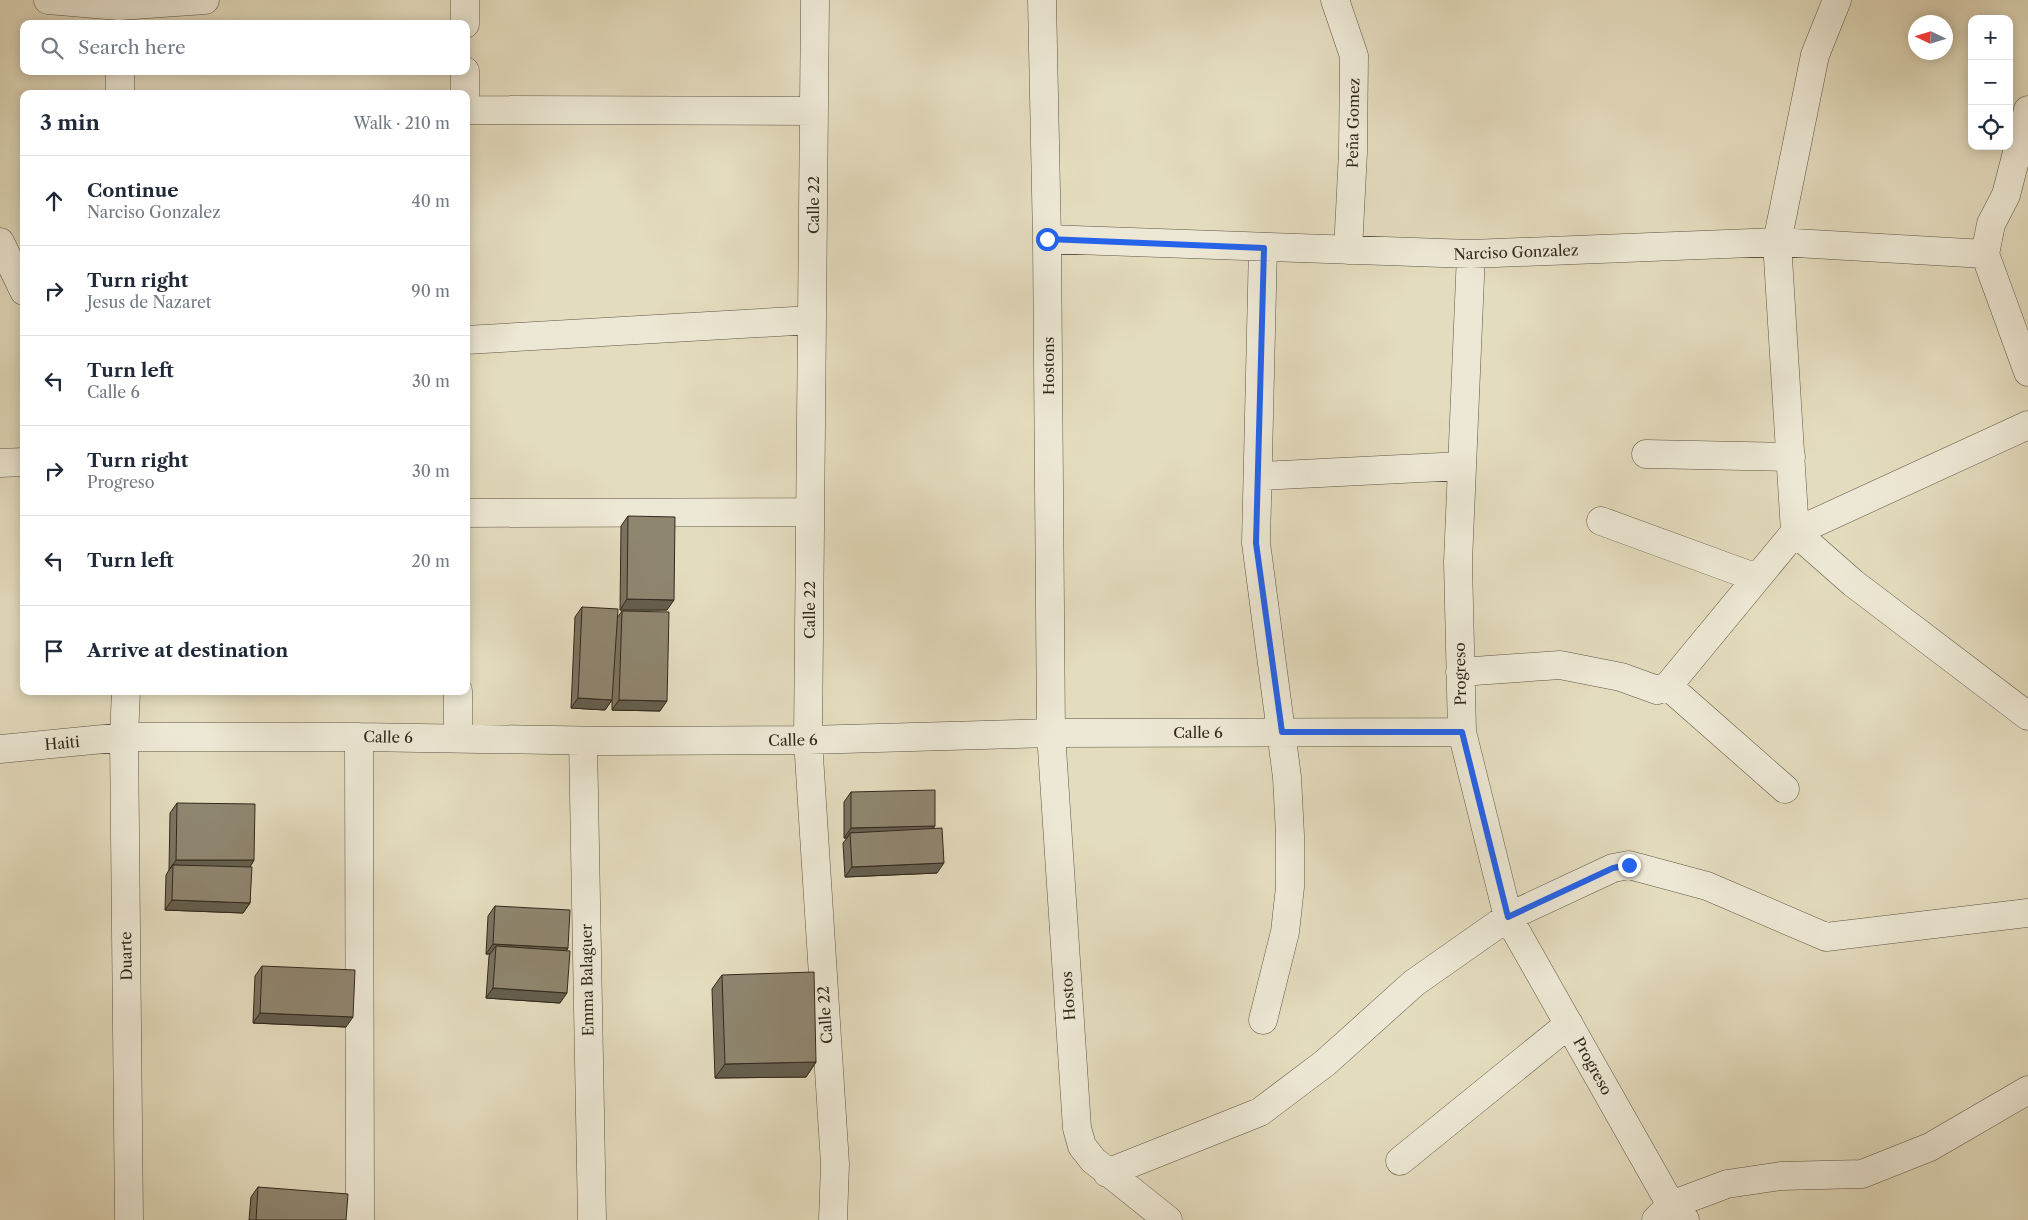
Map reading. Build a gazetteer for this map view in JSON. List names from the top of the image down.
{
  "streets": {
    "street": [
      "Peña Gomez",
      "Calle 22",
      "Narciso Gonzalez",
      "Hostons",
      "Progreso",
      "Calle 6",
      "Haiti",
      "Duarte",
      "Emma Balaguer",
      "Hostos"
    ]
  },
  "crossings": [
    ["Peña Gomez", "Narciso Gonzalez"],
    ["Calle 22", "Calle 6"],
    ["Narciso Gonzalez", "Hostons"],
    ["Narciso Gonzalez", "Progreso"],
    ["Hostons", "Calle 6"],
    ["Hostons", "Hostos"],
    ["Progreso", "Calle 6"],
    ["Calle 6", "Haiti"],
    ["Calle 6", "Duarte"],
    ["Calle 6", "Emma Balaguer"],
    ["Calle 6", "Hostos"],
    ["Haiti", "Duarte"]
  ],
  "north": "left",
  "page": {
    "map_buttons": ["+", "−"],
    "search": "Search here",
    "heading": ["3 min", "Walk · 210 m"],
    "list": [
      ["Continue", "Narciso Gonzalez", "40 m"],
      ["Turn right", "Jesus de Nazaret", "90 m"],
      ["Turn left", "Calle 6", "30 m"],
      ["Turn right", "Progreso", "30 m"],
      ["Turn left", "20 m"],
      "Arrive at destination"
    ]
  }
}
